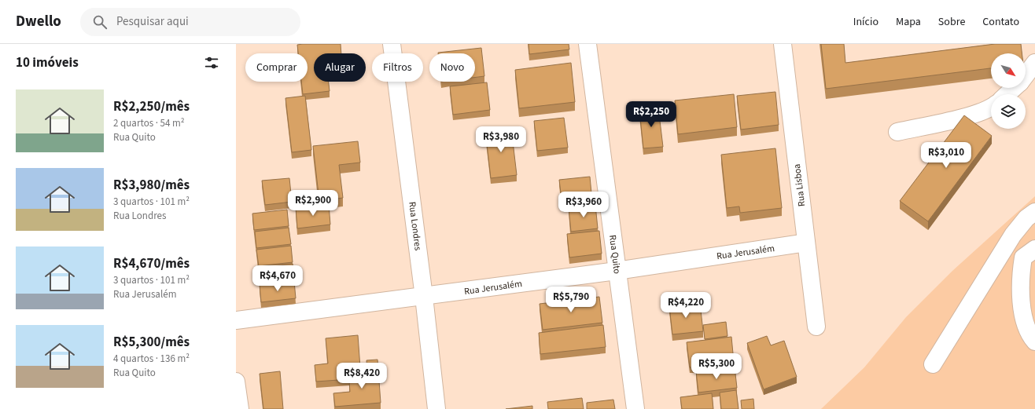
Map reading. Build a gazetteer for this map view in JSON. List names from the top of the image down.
{
  "streets": {
    "street": [
      "Rua Lisboa",
      "Rua Londres",
      "Rua Jerusalém",
      "Rua Quito"
    ]
  },
  "crossings": [
    ["Rua Lisboa", "Rua Jerusalém"],
    ["Rua Londres", "Rua Jerusalém"],
    ["Rua Jerusalém", "Rua Quito"]
  ],
  "north": "bottom right",
  "page": {
    "header": "Dwello",
    "search": "Pesquisar aqui",
    "nav": [
      "Início",
      "Mapa",
      "Sobre",
      "Contato"
    ],
    "heading": "10 imóveis",
    "chip": [
      "Comprar",
      "Alugar",
      "Filtros",
      "Novo"
    ],
    "list": [
      {
        "name": "R$2,250/mês",
        "note": "2 quartos · 54 m² · Rua Quito"
      },
      {
        "name": "R$3,980/mês",
        "note": "3 quartos · 101 m² · Rua Londres"
      },
      {
        "name": "R$4,670/mês",
        "note": "3 quartos · 101 m² · Rua Jerusalém"
      },
      {
        "name": "R$5,300/mês",
        "note": "4 quartos · 136 m² · Rua Quito"
      }
    ],
    "price": [
      "R$2,250",
      "R$3,980",
      "R$3,010",
      "R$2,900",
      "R$3,960",
      "R$4,670",
      "R$5,790",
      "R$4,220",
      "R$5,300",
      "R$8,420"
    ]
  }
}
